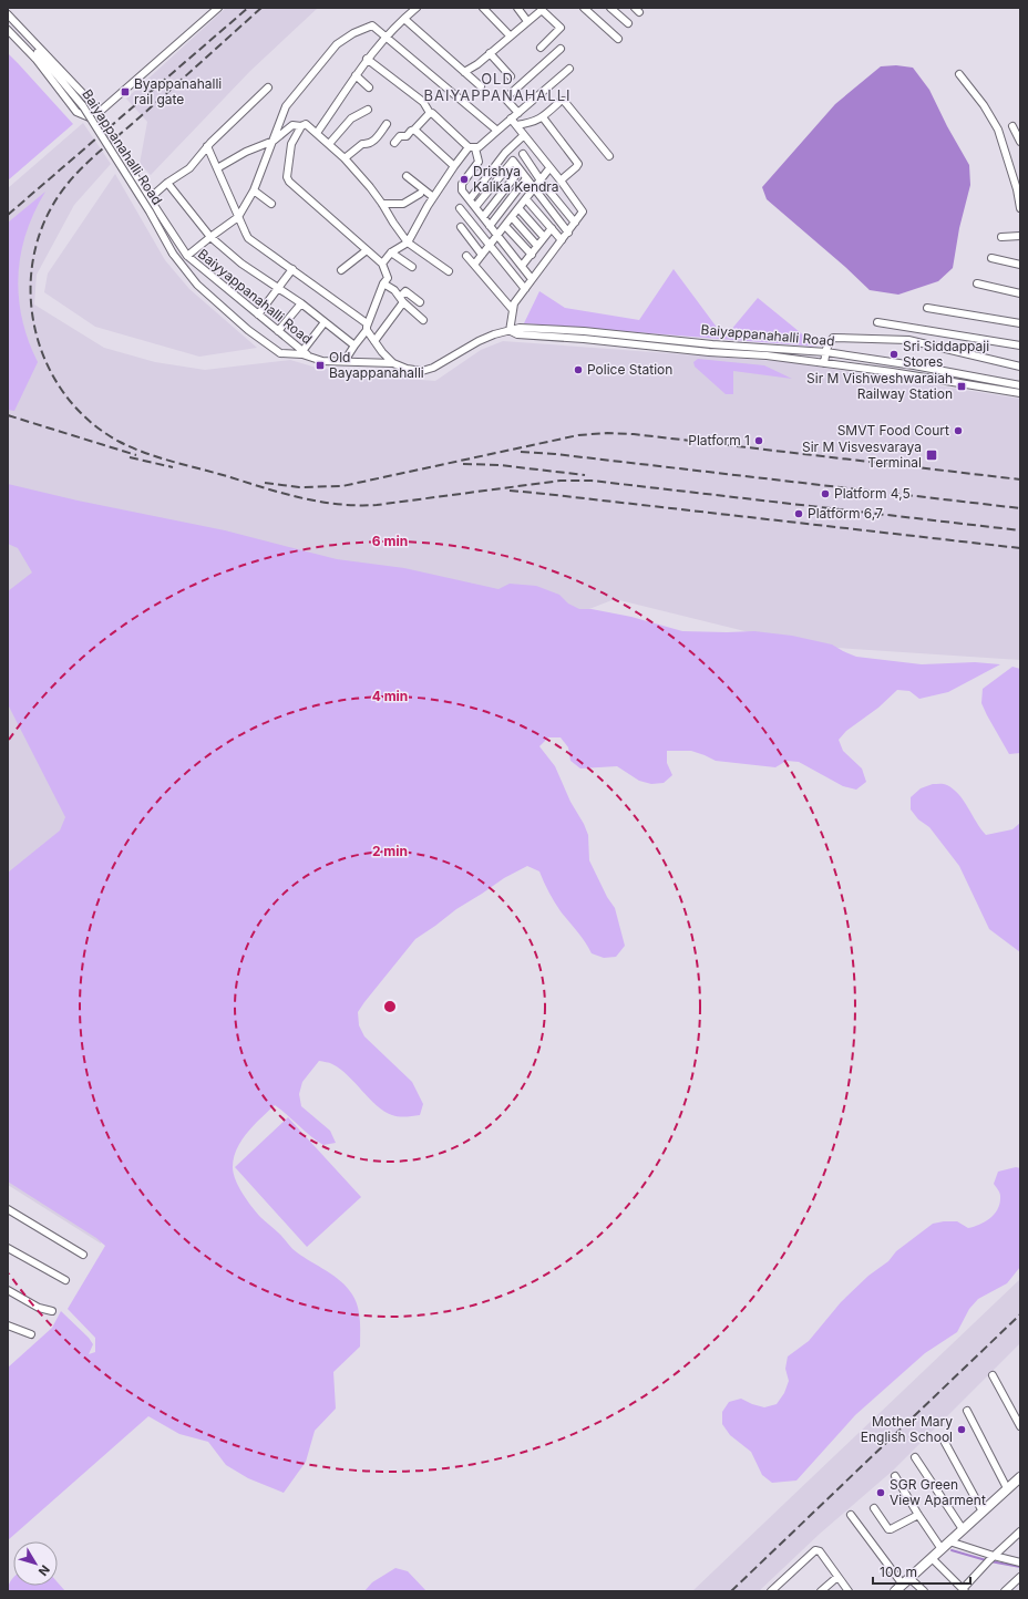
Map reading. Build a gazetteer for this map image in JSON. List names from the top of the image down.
{
  "streets": {
    "street": ["Baiyappanahalli Road", "Baiyyappanahalli Road"]
  },
  "crossings": [
    ["Baiyappanahalli Road", "Baiyyappanahalli Road"]
  ],
  "districts": ["OLD BAIYAPPANAHALLI"],
  "places": {
    "transit": [
      "Byappanahalli rail gate",
      "Old Bayappanahalli",
      "Sir M Vishweshwaraiah Railway Station",
      "Sir M Visvesvaraya Terminal"
    ],
    "other": [
      "Drishya Kalika Kendra",
      "Sri Siddappaji Stores",
      "Police Station",
      "SMVT Food Court",
      "Platform 1",
      "Platform 4,5",
      "Platform 6,7",
      "Mother Mary English School",
      "SGR Green View Aparment"
    ]
  },
  "scale_bar": "100 m",
  "north": "bottom right",
  "rings": ["6 min", "4 min", "2 min"]
}
